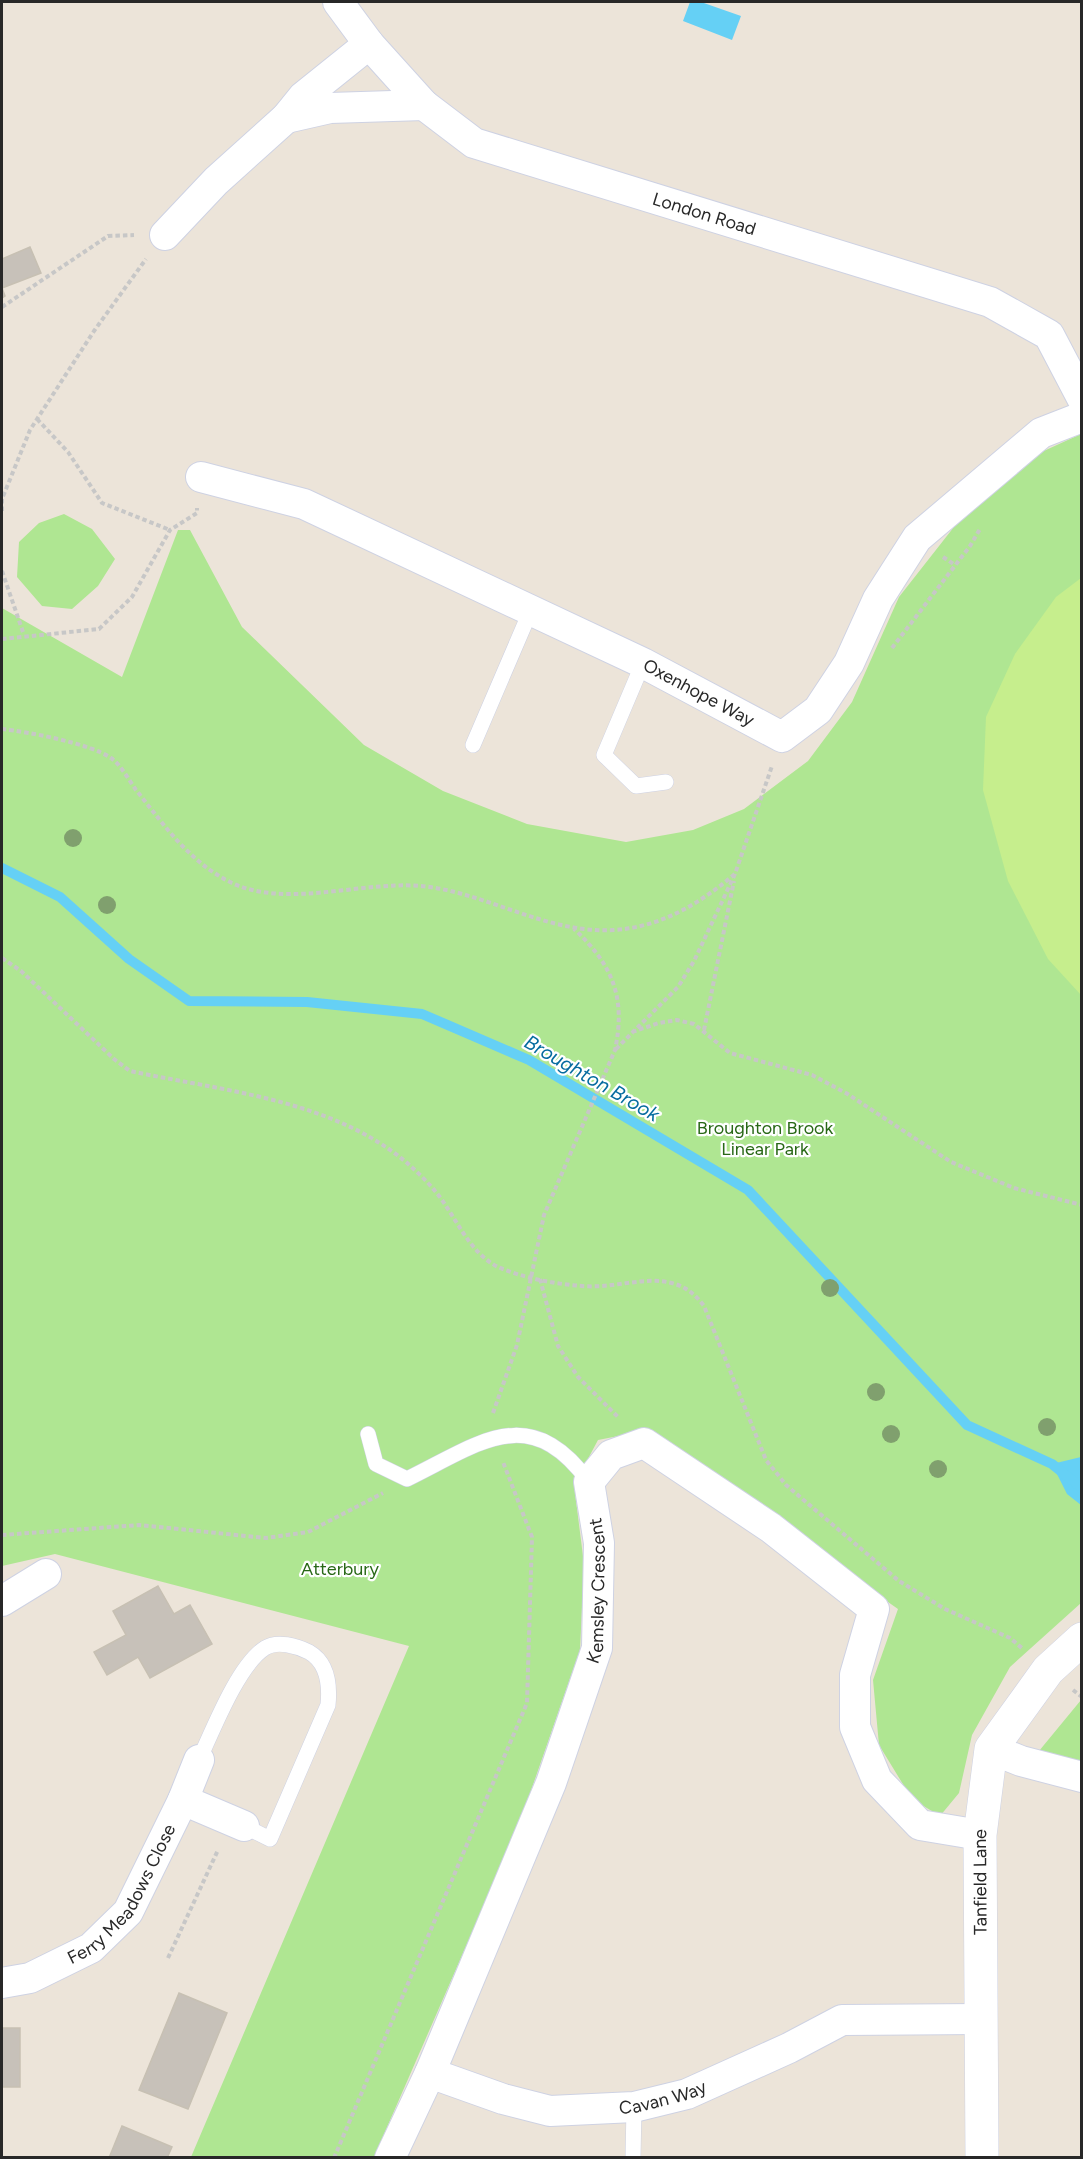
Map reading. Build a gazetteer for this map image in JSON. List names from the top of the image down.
{
  "streets": {
    "street": [
      "London Road",
      "Oxenhope Way",
      "Kemsley Crescent",
      "Tanfield Lane",
      "Ferry Meadows Close",
      "Cavan Way"
    ]
  },
  "crossings": [
    ["Kemsley Crescent", "Cavan Way"],
    ["Tanfield Lane", "Cavan Way"]
  ],
  "water": ["Broughton Brook"],
  "parks": ["Broughton Brook Linear Park", "Atterbury"]
}
